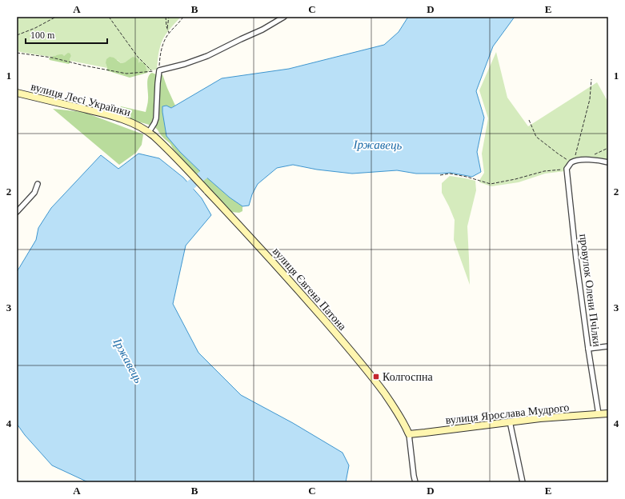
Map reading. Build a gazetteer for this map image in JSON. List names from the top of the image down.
{
  "streets": {
    "street": [
      "вулиця Лесі Українки",
      "вулиця Євгена Патона",
      "провулок Олени Пчілки",
      "вулиця Ярослава Мудрого"
    ]
  },
  "crossings": [
    ["вулиця Лесі Українки", "вулиця Євгена Патона"],
    ["вулиця Євгена Патона", "вулиця Ярослава Мудрого"],
    ["провулок Олени Пчілки", "вулиця Ярослава Мудрого"]
  ],
  "water": ["Іржавець"],
  "places": {
    "transit": ["Колгоспна"]
  },
  "scale_bar": "100 m",
  "grid": {
    "columns": [
      "A",
      "B",
      "C",
      "D",
      "E"
    ],
    "rows": [
      "1",
      "2",
      "3",
      "4"
    ]
  }
}
